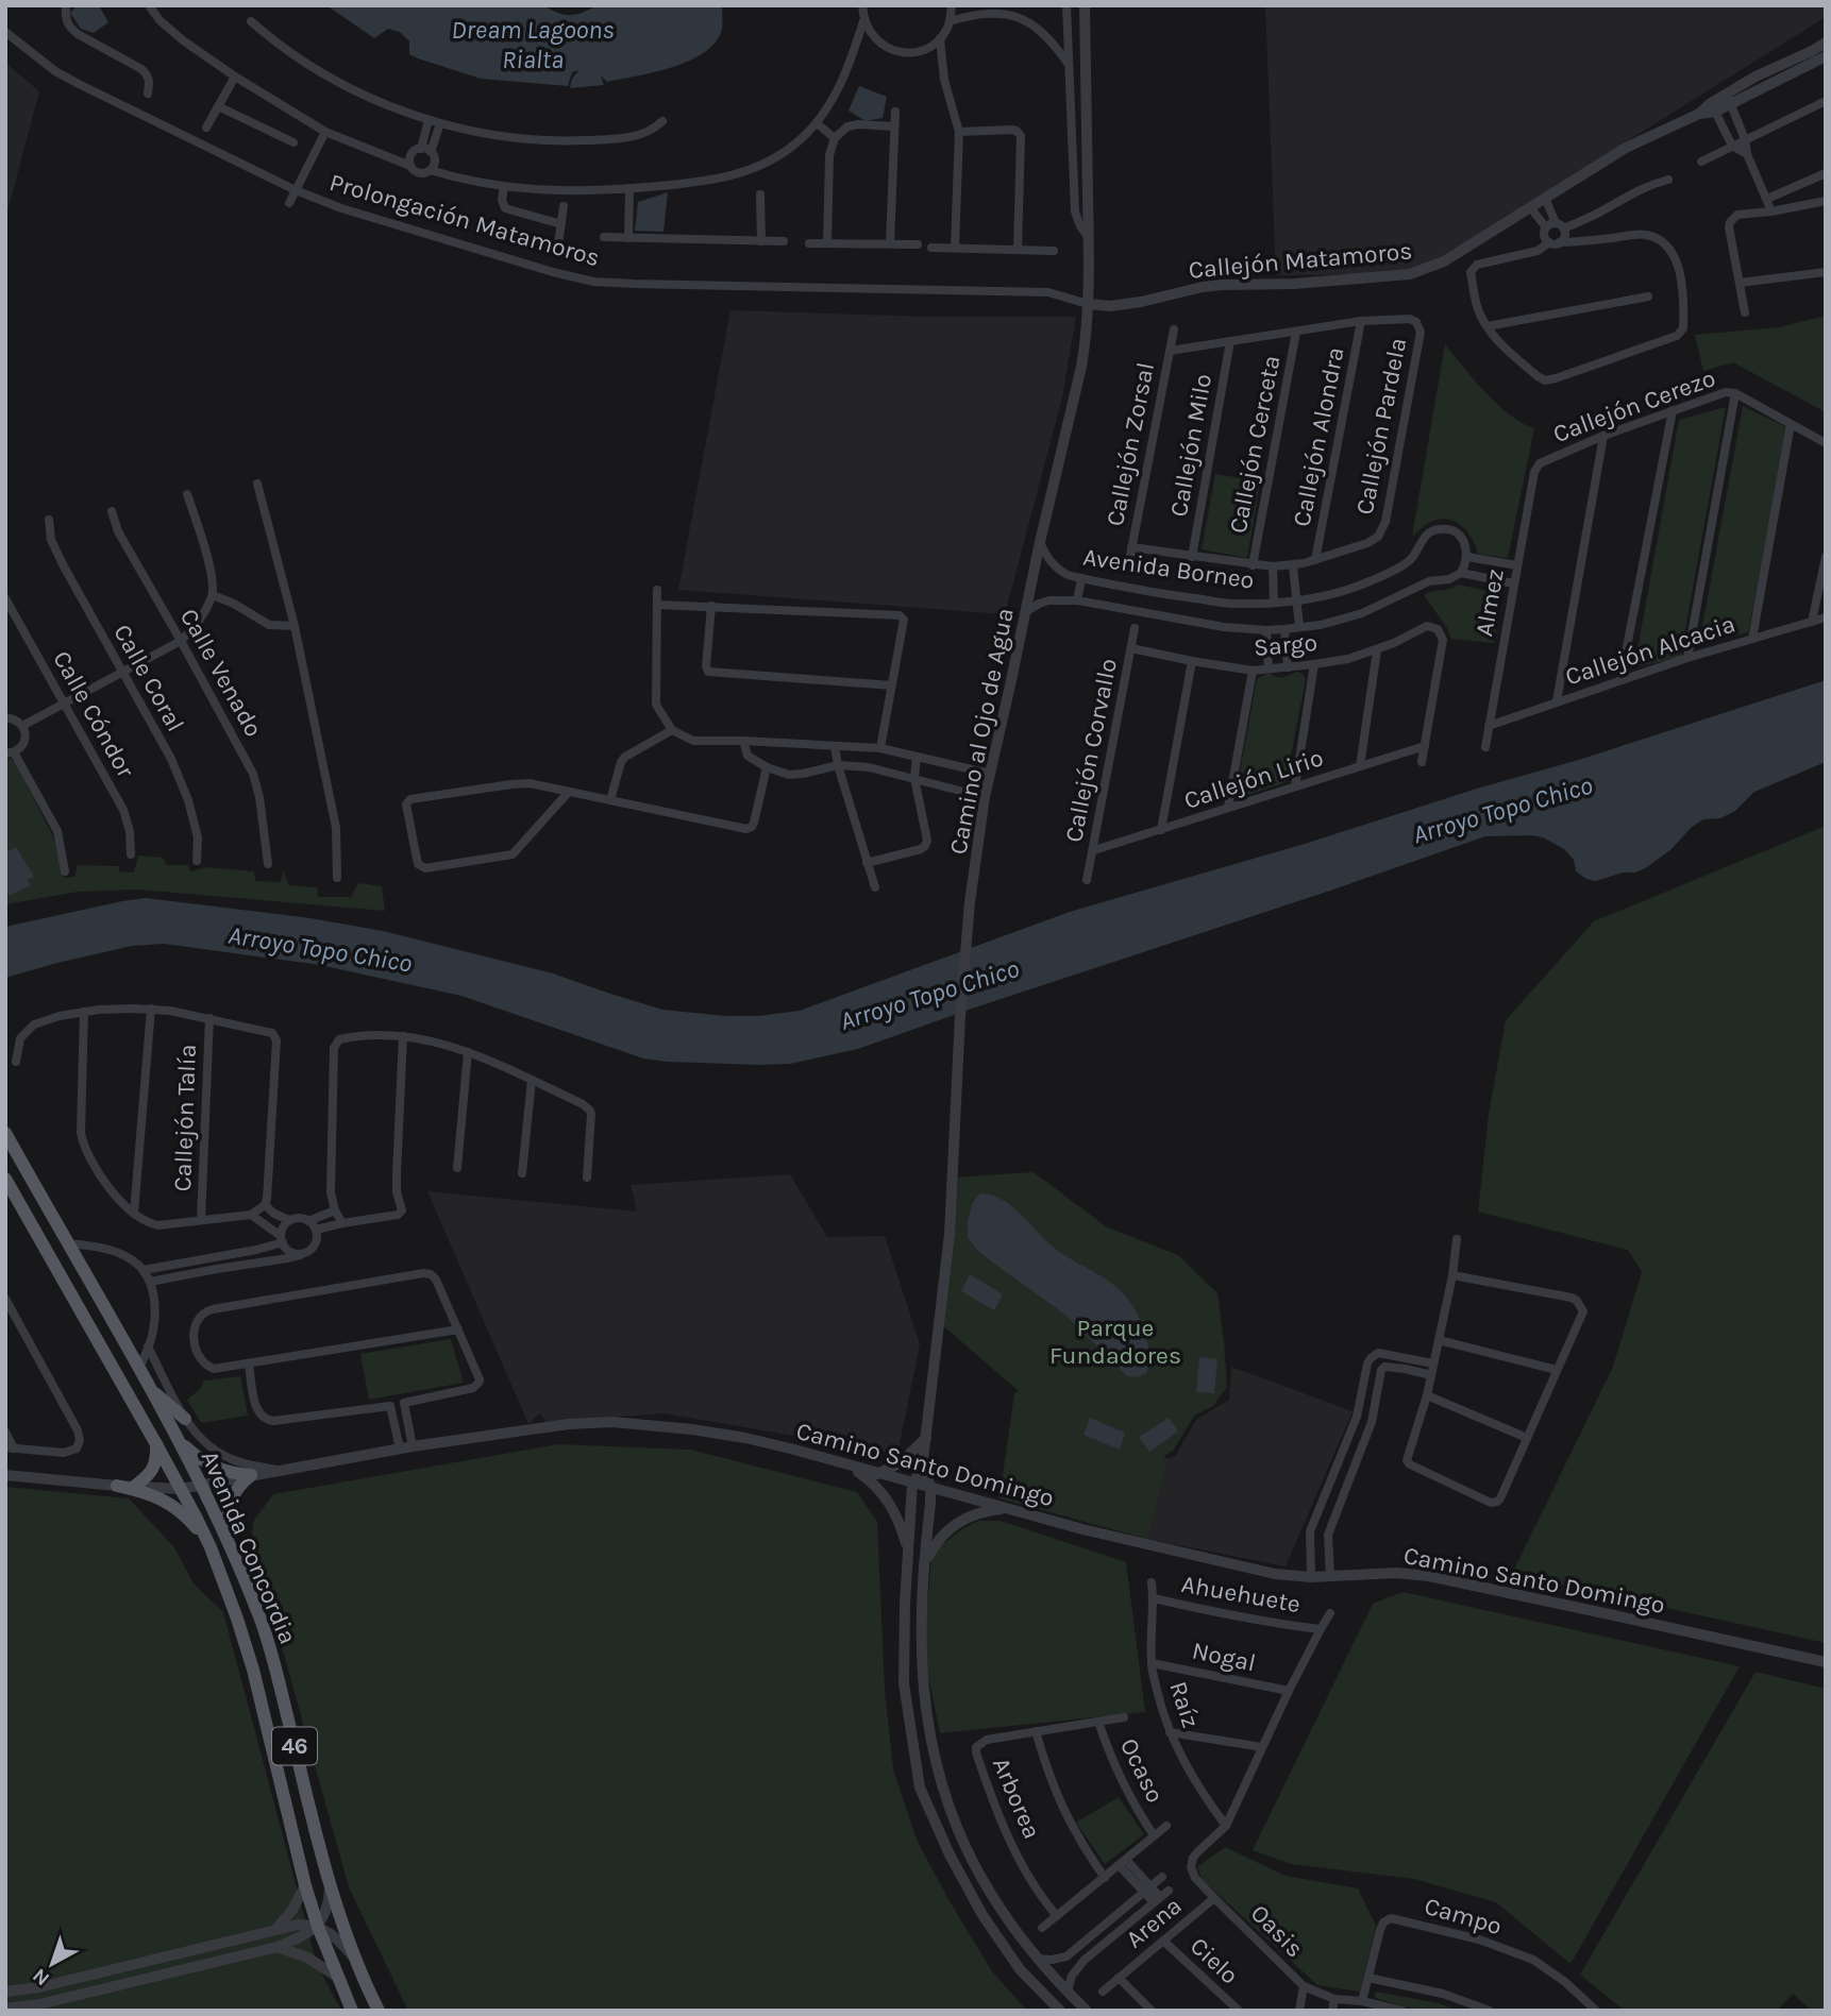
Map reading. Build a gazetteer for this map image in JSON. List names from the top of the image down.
{
  "streets": {
    "main road": ["Avenida Concordia", "46"],
    "street": [
      "Prolongación Matamoros",
      "Callejón Matamoros",
      "Callejón Cerezo",
      "Callejón Pardela",
      "Callejón Alondra",
      "Callejón Zorsal",
      "Callejón Cerceta",
      "Callejón Milo",
      "Avenida Borneo",
      "Almez",
      "Sargo",
      "Callejón Alcacia",
      "Calle Venado",
      "Calle Coral",
      "Calle Cóndor",
      "Camino al Ojo de Agua",
      "Callejón Corvallo",
      "Callejón Lirio",
      "Callejón Talía",
      "Camino Santo Domingo",
      "Ahuehuete",
      "Nogal",
      "Raíz",
      "Ocaso",
      "Arborea",
      "Campo",
      "Arena",
      "Oasis",
      "Cielo"
    ]
  },
  "crossings": [
    ["Prolongación Matamoros", "Callejón Matamoros"],
    ["Prolongación Matamoros", "Camino al Ojo de Agua"],
    ["Callejón Matamoros", "Camino al Ojo de Agua"],
    ["Callejón Cerezo", "Almez"],
    ["Callejón Pardela", "Callejón Alondra"],
    ["Callejón Pardela", "Callejón Zorsal"],
    ["Callejón Pardela", "Callejón Cerceta"],
    ["Callejón Pardela", "Callejón Milo"],
    ["Avenida Borneo", "Camino al Ojo de Agua"],
    ["Almez", "Callejón Alcacia"],
    ["Sargo", "Callejón Corvallo"],
    ["Sargo", "Callejón Lirio"],
    ["Camino al Ojo de Agua", "Camino Santo Domingo"],
    ["Callejón Corvallo", "Callejón Lirio"],
    ["Camino Santo Domingo", "Avenida Concordia"],
    ["Ahuehuete", "Raíz"],
    ["Nogal", "Raíz"],
    ["Raíz", "Oasis"],
    ["Ocaso", "Arborea"],
    ["Campo", "Oasis"],
    ["Arena", "Oasis"],
    ["Arena", "Cielo"]
  ],
  "water": ["Dream Lagoons Rialta", "Arroyo Topo Chico"],
  "parks": ["Parque Fundadores"],
  "north": "bottom left"
}
